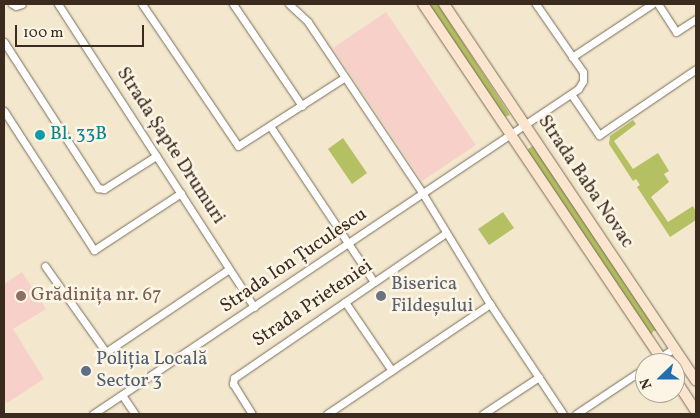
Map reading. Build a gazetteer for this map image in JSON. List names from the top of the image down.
{
  "streets": {
    "main road": ["Strada Baba Novac"],
    "street": ["Strada Șapte Drumuri", "Strada Ion Țuculescu", "Strada Prieteniei"]
  },
  "crossings": [
    ["Strada Șapte Drumuri", "Strada Ion Țuculescu"],
    ["Strada Baba Novac", "Strada Ion Țuculescu"]
  ],
  "places": [
    "Bl. 33B",
    "Grădinița nr. 67",
    "Biserica Fildeșului",
    "Poliția Locală Sector 3"
  ],
  "scale_bar": "100 m",
  "north": "left"
}
